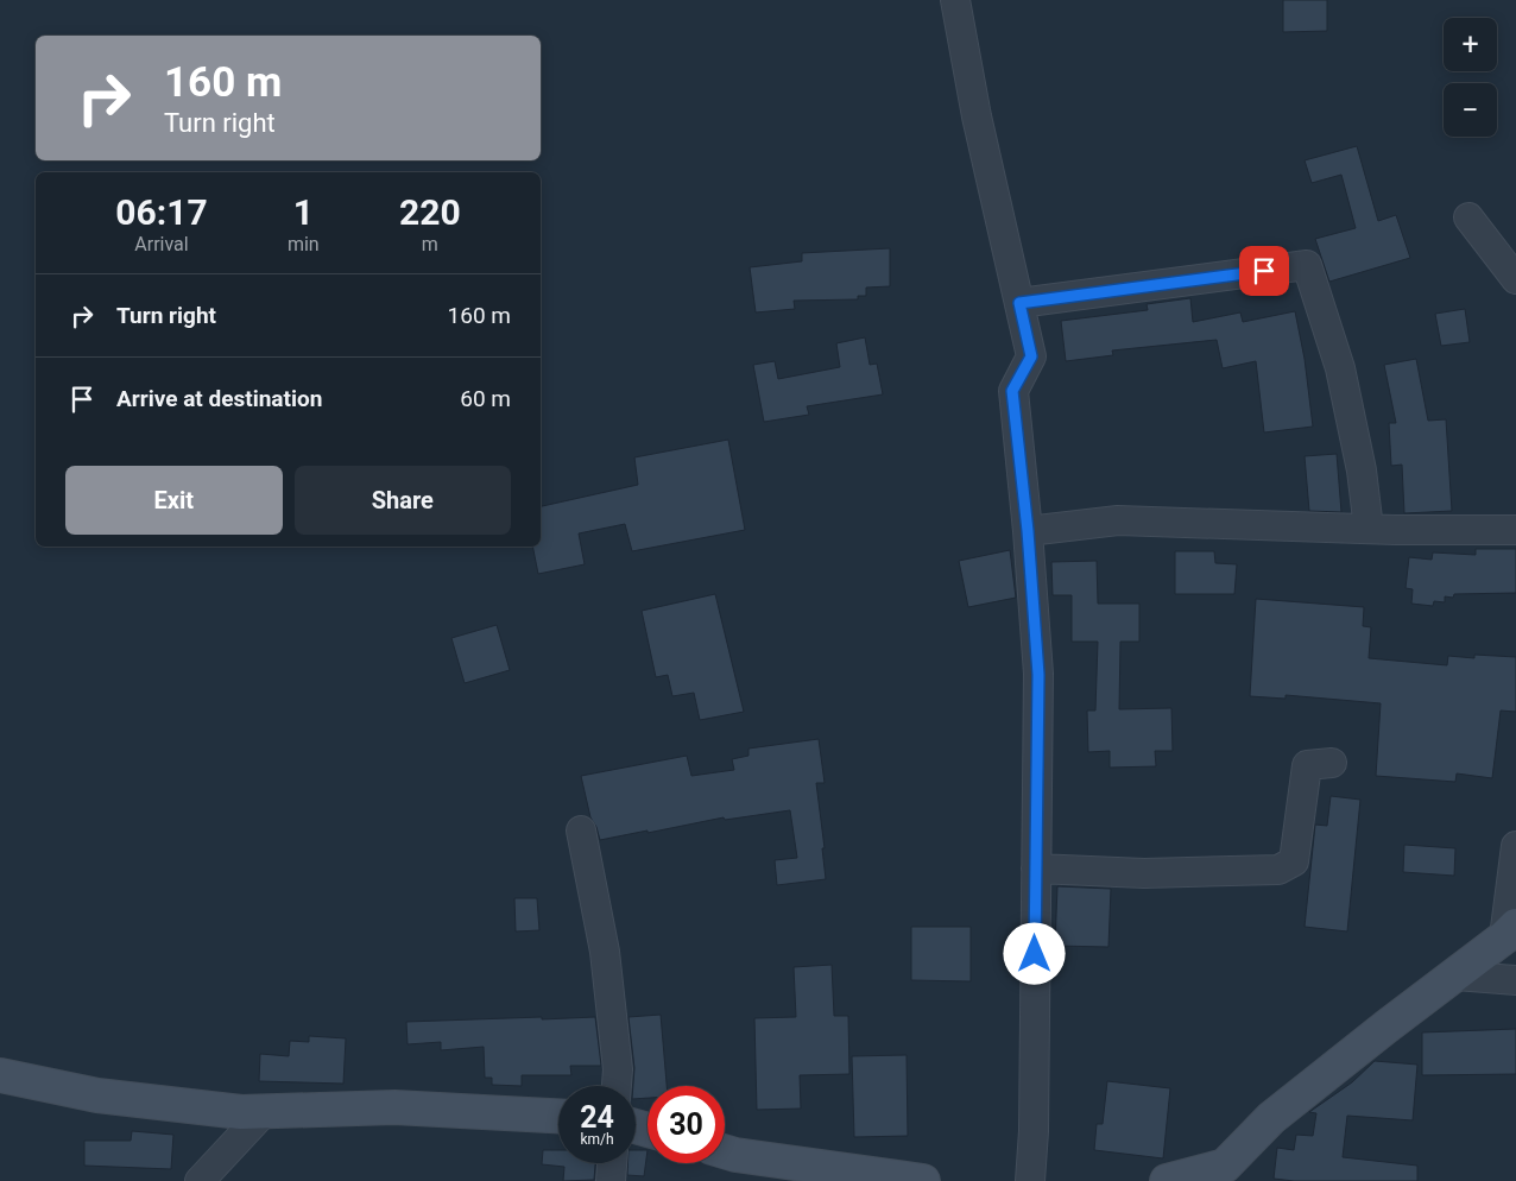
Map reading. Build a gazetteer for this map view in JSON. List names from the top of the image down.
{
  "page": {
    "map_buttons": ["+", "−"],
    "turn": ["160 m", "Turn right"],
    "eta": [
      "06:17",
      "Arrival",
      "1",
      "min",
      "220",
      "m"
    ],
    "list": [
      {
        "name": "Turn right",
        "value": "160 m"
      },
      {
        "name": "Arrive at destination",
        "value": "60 m"
      }
    ],
    "buttons": ["Exit", "Share"],
    "speed": "24 km/h",
    "limit": "30"
  }
}
